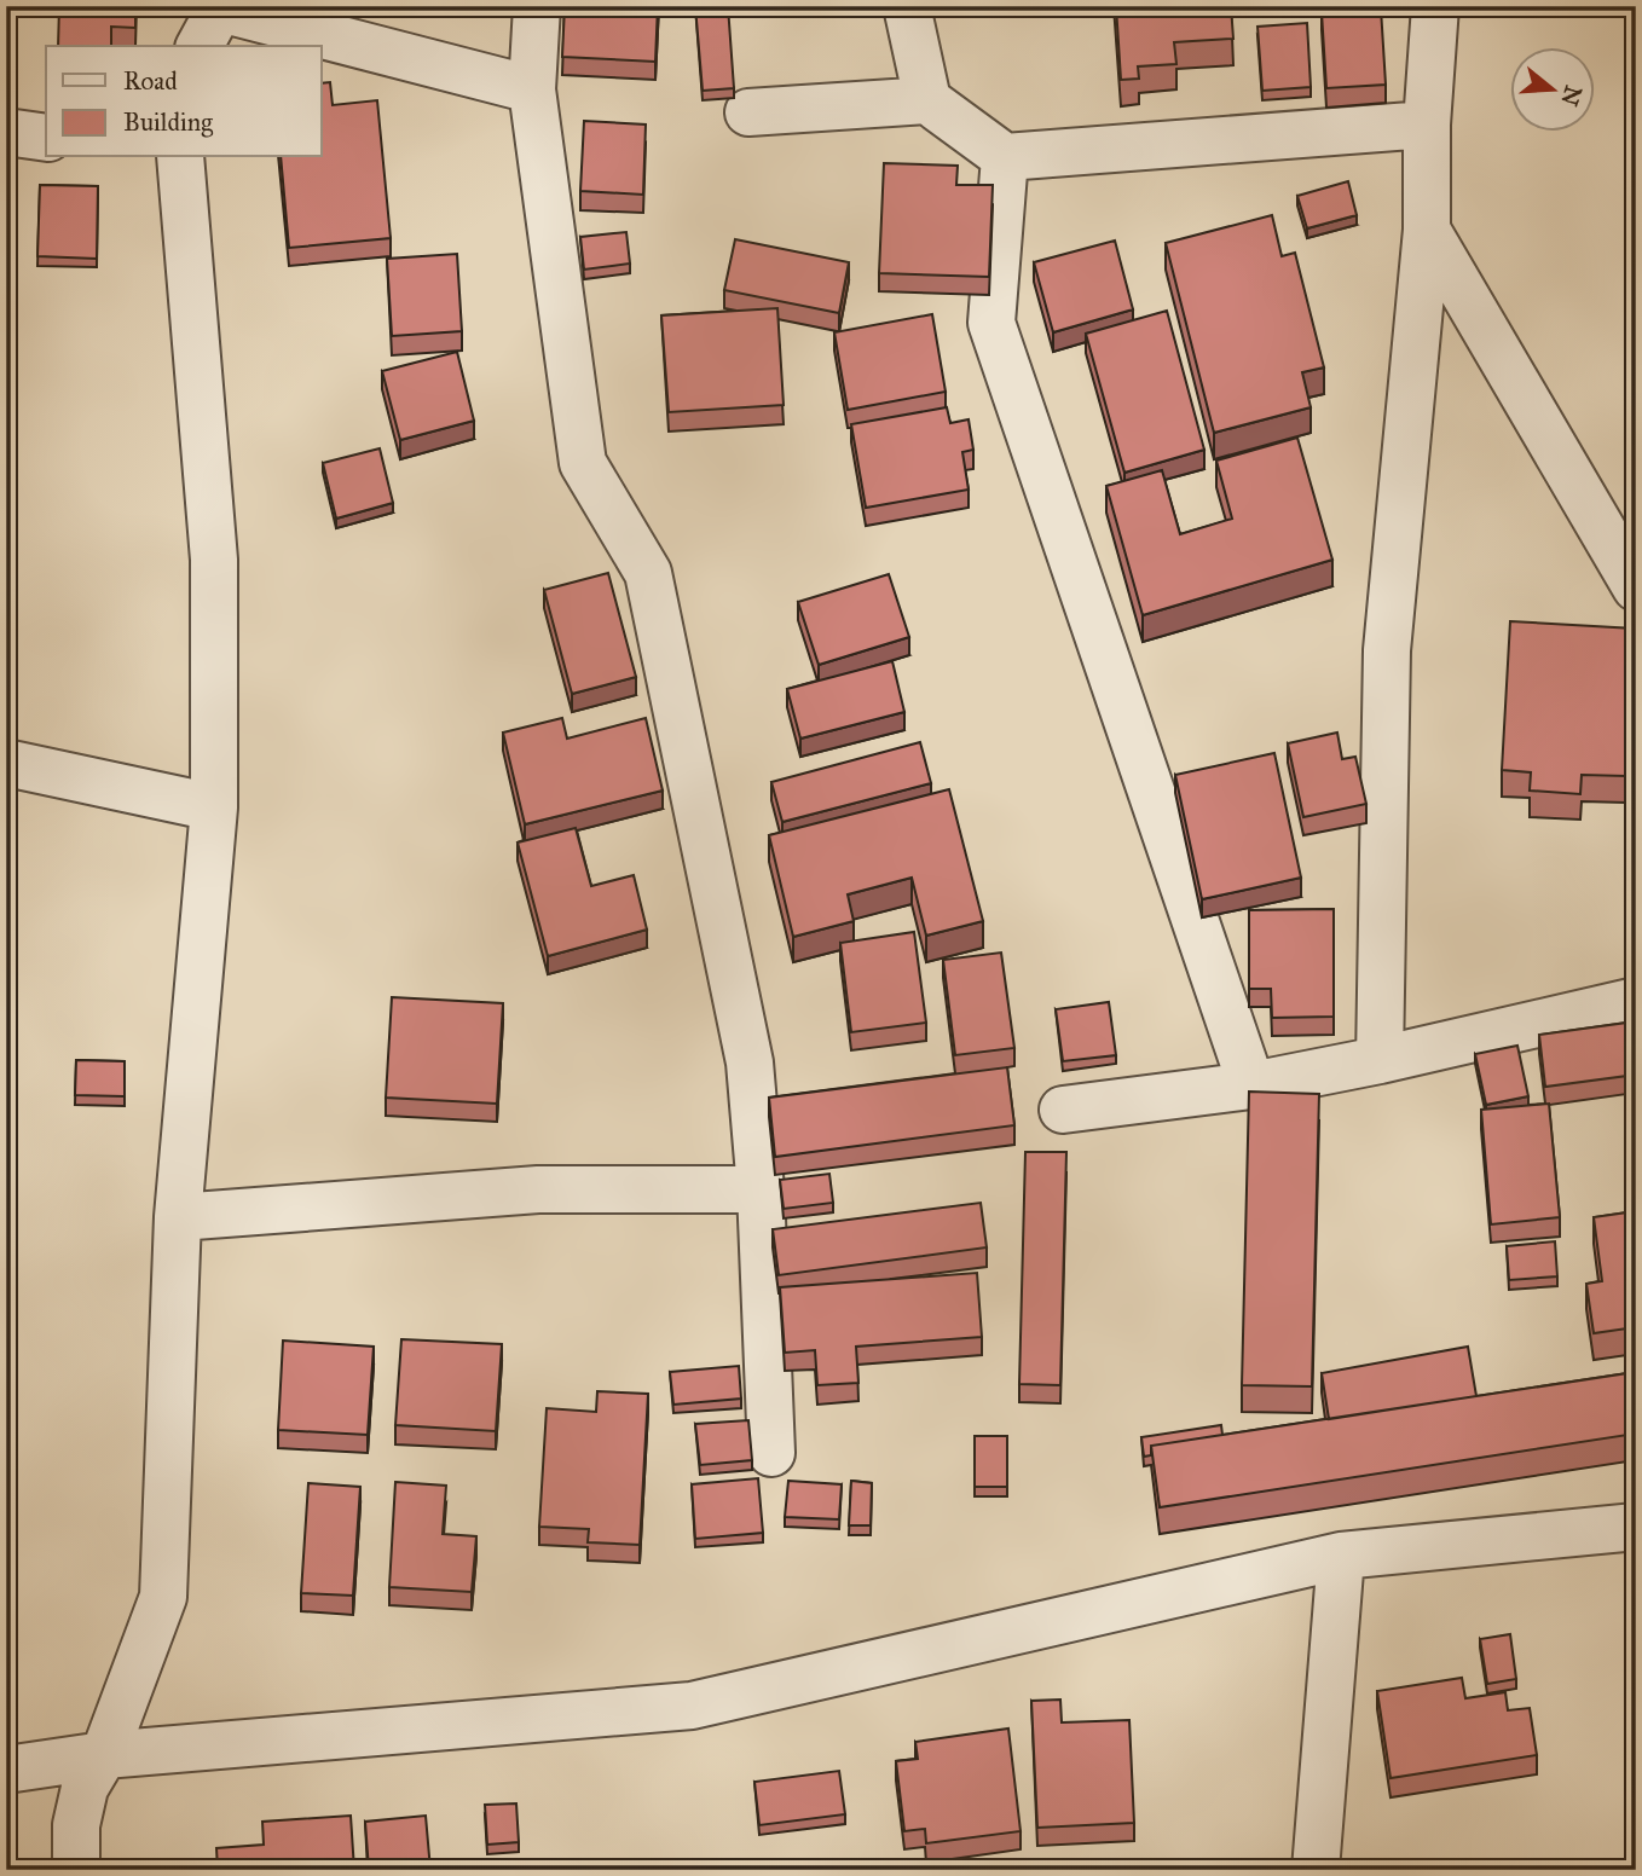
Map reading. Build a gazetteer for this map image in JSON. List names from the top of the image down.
{
  "legend": ["Road", "Building"],
  "north": "right"
}
